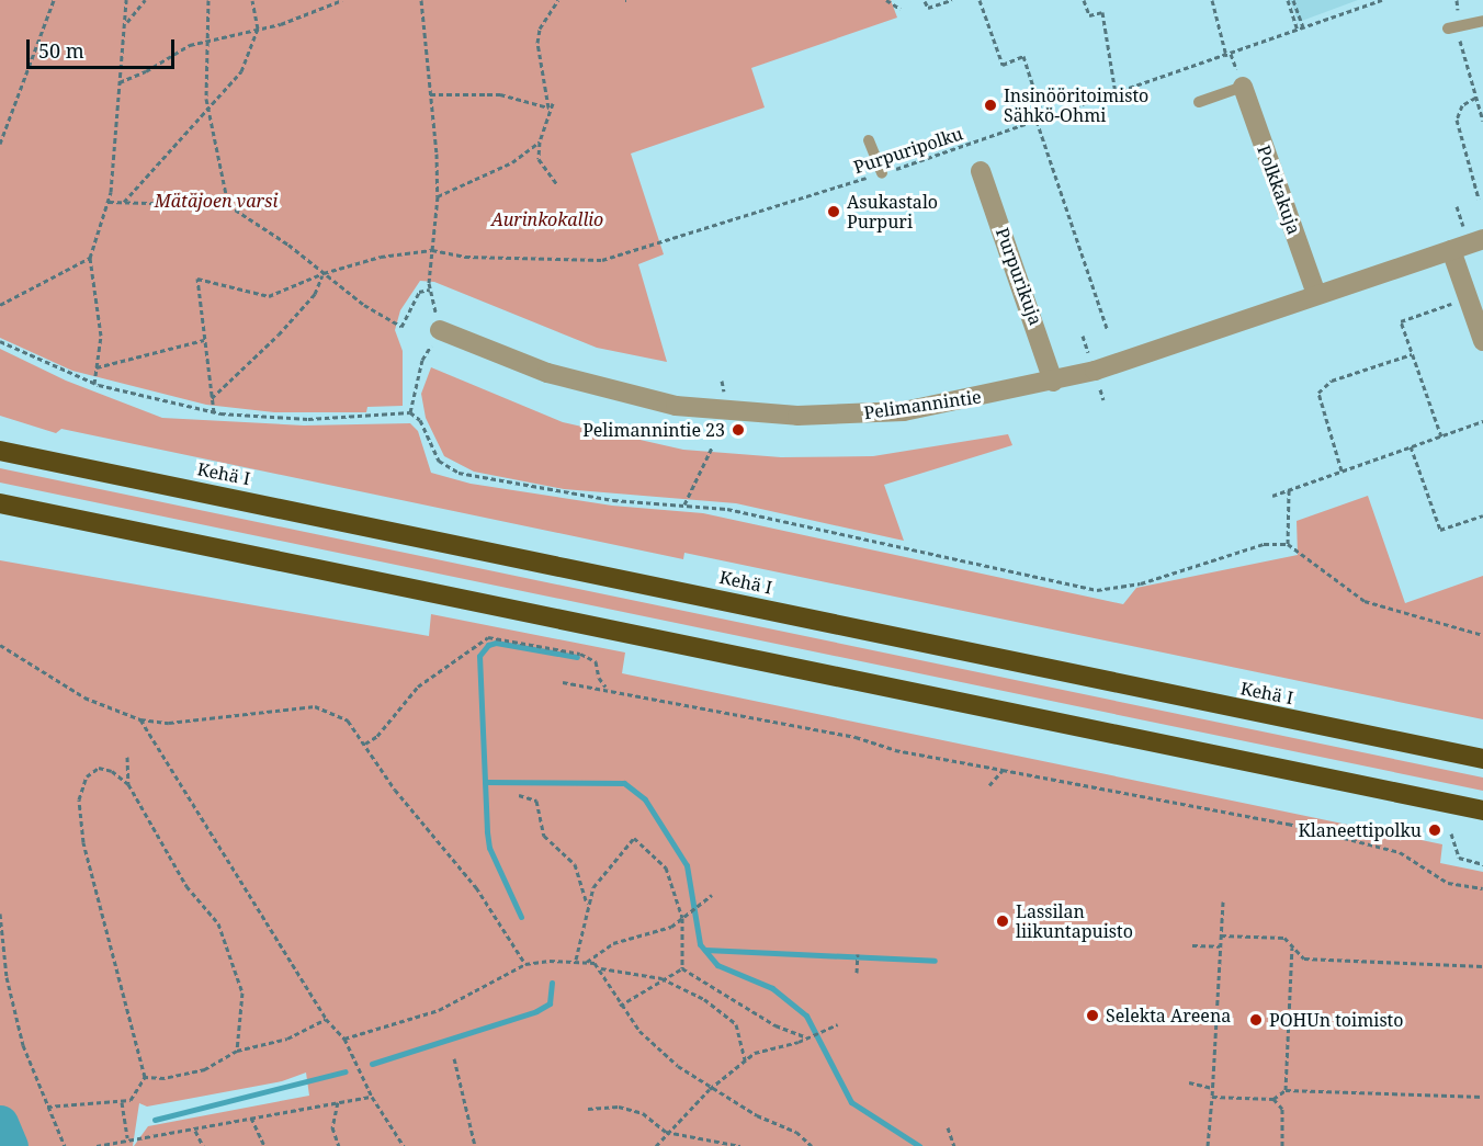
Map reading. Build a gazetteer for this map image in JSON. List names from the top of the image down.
{
  "streets": {
    "highway": ["Kehä I"],
    "street": ["Polkkakuja", "Purpurikuja", "Pelimannintie"],
    "path": ["Purpuripolku"]
  },
  "crossings": [
    ["Polkkakuja", "Pelimannintie"],
    ["Purpurikuja", "Pelimannintie"]
  ],
  "parks": ["Mätäjoen varsi", "Aurinkokallio"],
  "places": [
    "Insinööritoimisto Sähkö-Ohmi",
    "Asukastalo Purpuri",
    "Pelimannintie 23",
    "Klaneettipolku",
    "Lassilan liikuntapuisto",
    "Selekta Areena",
    "POHUn toimisto"
  ],
  "scale_bar": "50 m"
}
